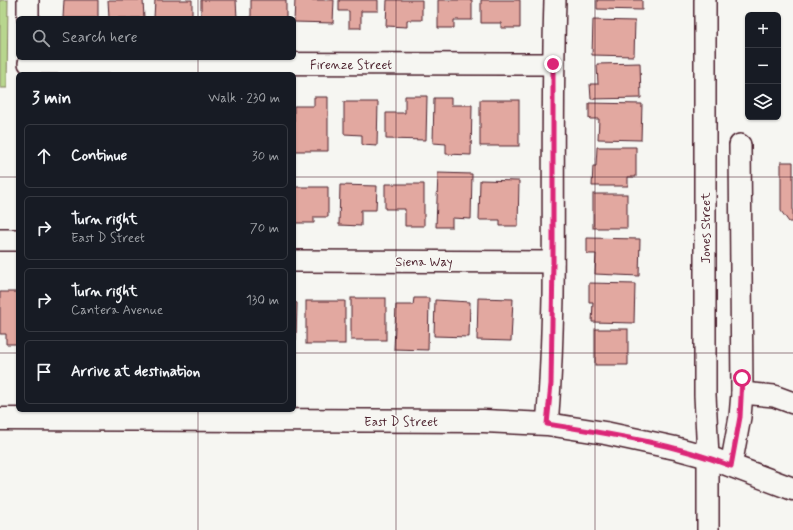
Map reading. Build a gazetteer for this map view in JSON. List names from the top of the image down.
{
  "streets": {
    "main road": ["East D Street"],
    "street": ["Firenze Street", "Jones Street", "Siena Way"]
  },
  "crossings": [
    ["Jones Street", "East D Street"]
  ],
  "page": {
    "map_buttons": ["+", "−"],
    "search": "Search here",
    "heading": ["3 min", "Walk · 230 m"],
    "list": [
      ["Continue", "30 m"],
      ["Turn right", "East D Street", "70 m"],
      ["Turn right", "Cantera Avenue", "130 m"],
      "Arrive at destination"
    ]
  }
}
